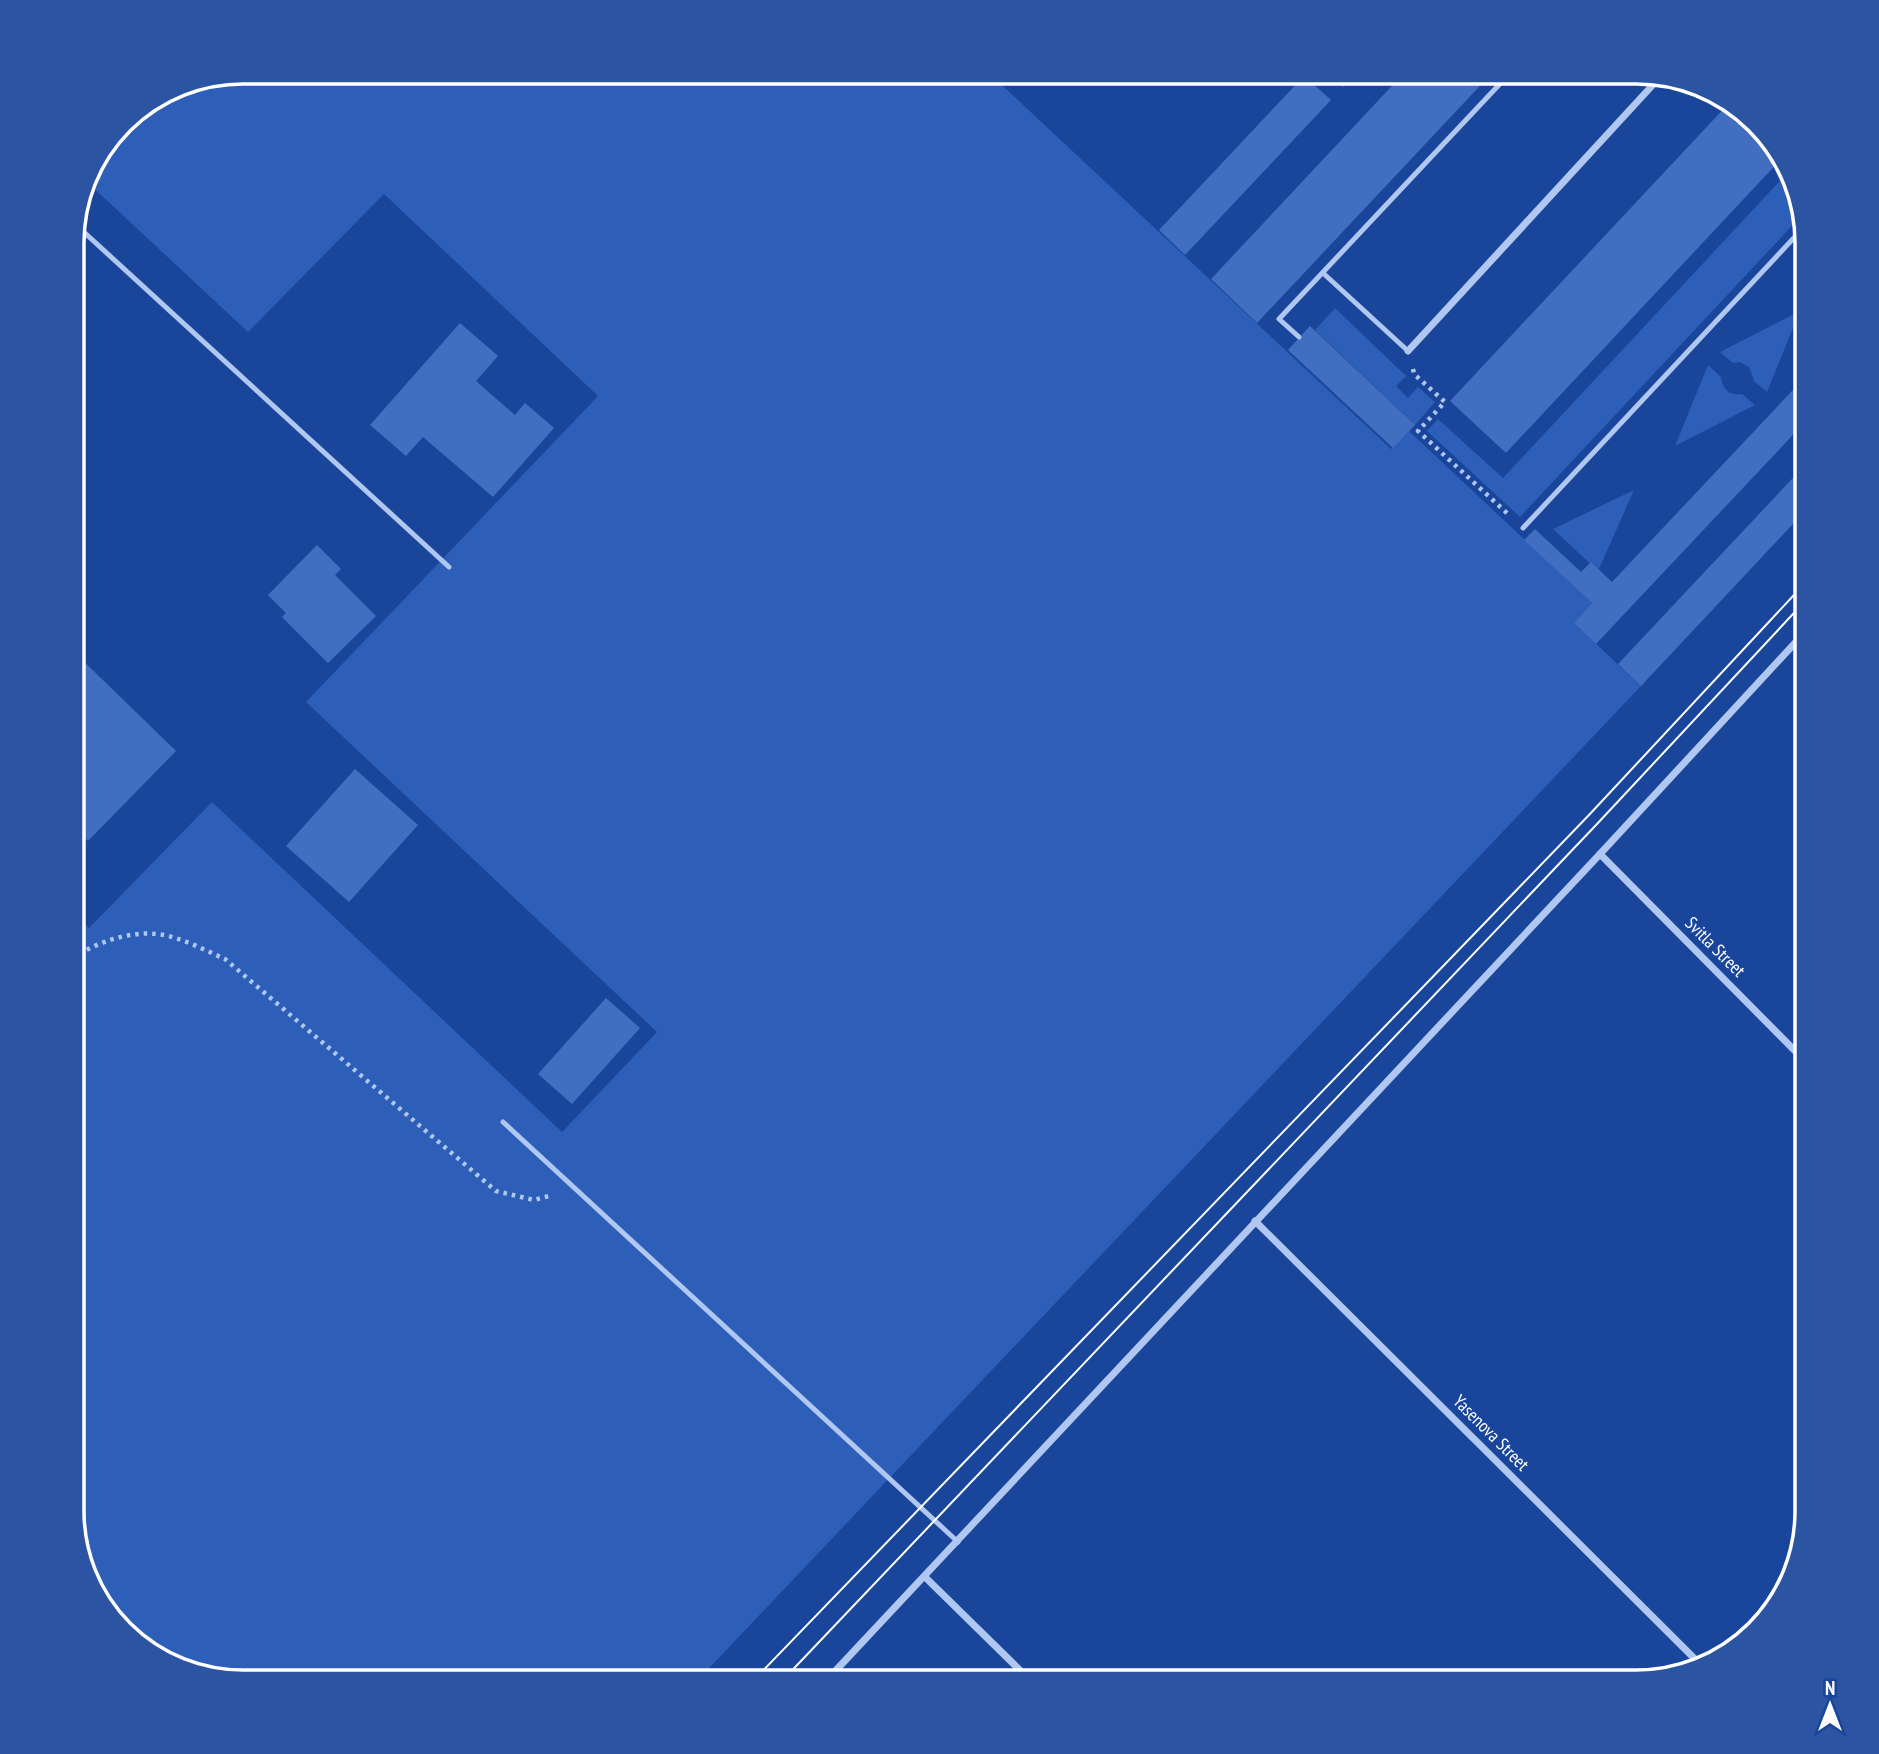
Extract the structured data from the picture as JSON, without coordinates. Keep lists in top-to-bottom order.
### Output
{
  "streets": {
    "street": ["Svitla Street", "Yasenova Street"]
  },
  "north": "top"
}
